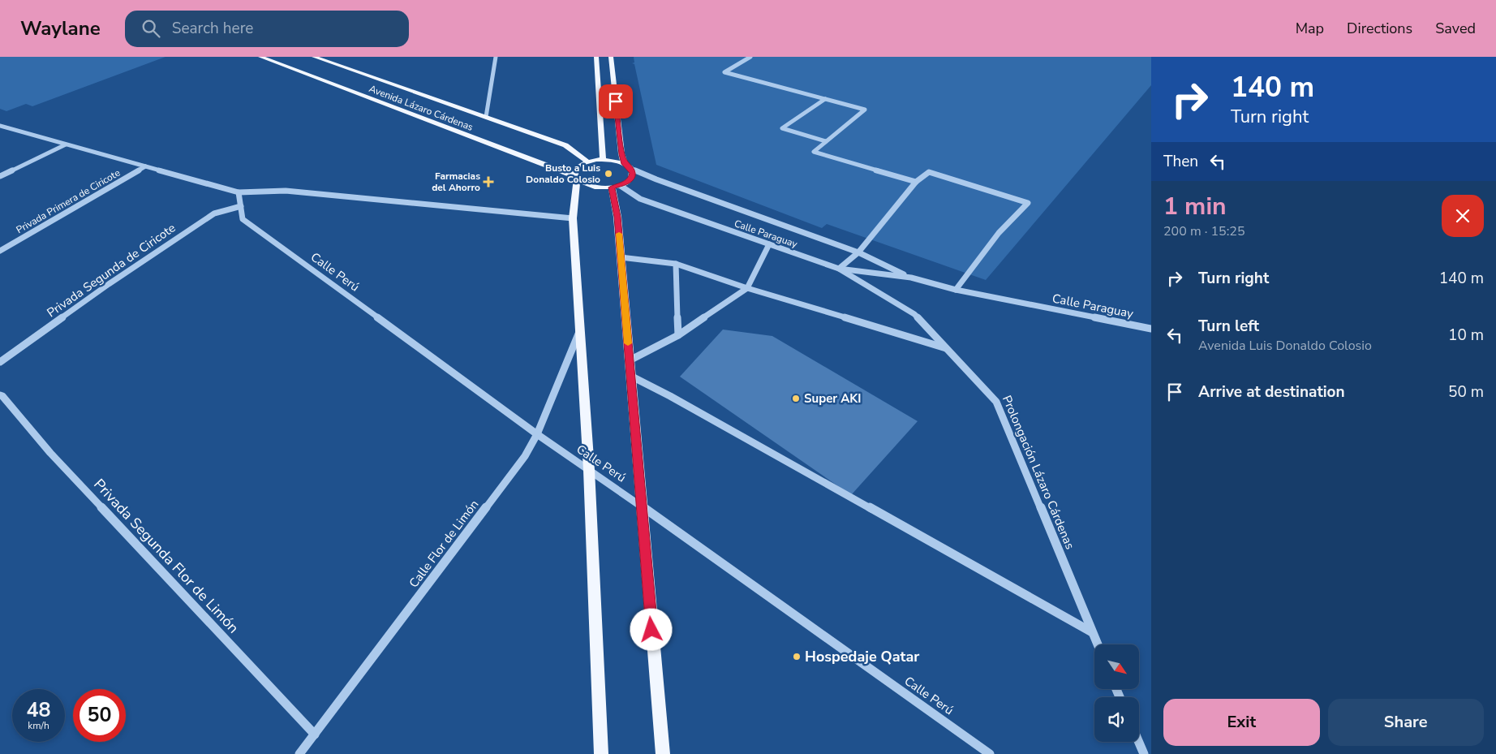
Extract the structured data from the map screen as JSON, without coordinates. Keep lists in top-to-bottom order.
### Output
{
  "streets": {
    "main road": ["Avenida Lázaro Cárdenas"],
    "street": [
      "Privada Primera de Ciricote",
      "Calle Paraguay",
      "Privada Segunda de Ciricote",
      "Calle Perú",
      "Prolongación Lázaro Cárdenas",
      "Calle Flor de Limón",
      "Privada Segunda Flor de Limón"
    ]
  },
  "crossings": [
    ["Avenida Lázaro Cárdenas", "Calle Paraguay"],
    ["Calle Paraguay", "Prolongación Lázaro Cárdenas"],
    ["Privada Segunda de Ciricote", "Calle Perú"],
    ["Calle Perú", "Calle Flor de Limón"],
    ["Calle Flor de Limón", "Privada Segunda Flor de Limón"]
  ],
  "places": {
    "other": ["Busto a Luis Donaldo Colosio", "Super AKI", "Hospedaje Qatar"],
    "health": ["Farmacias del Ahorro"]
  },
  "north": "bottom right",
  "page": {
    "header": "Waylane",
    "search": "Search here",
    "nav": ["Map", "Directions", "Saved"],
    "turn": ["140 m", "Turn right"],
    "then": "Then",
    "heading": ["1 min", "200 m · 15:25"],
    "list": [
      {
        "name": "Turn right",
        "value": "140 m"
      },
      {
        "name": "Turn left",
        "note": "Avenida Luis Donaldo Colosio",
        "value": "10 m"
      },
      {
        "name": "Arrive at destination",
        "value": "50 m"
      }
    ],
    "speed": "48 km/h",
    "limit": "50",
    "buttons": ["Exit", "Share"]
  }
}
